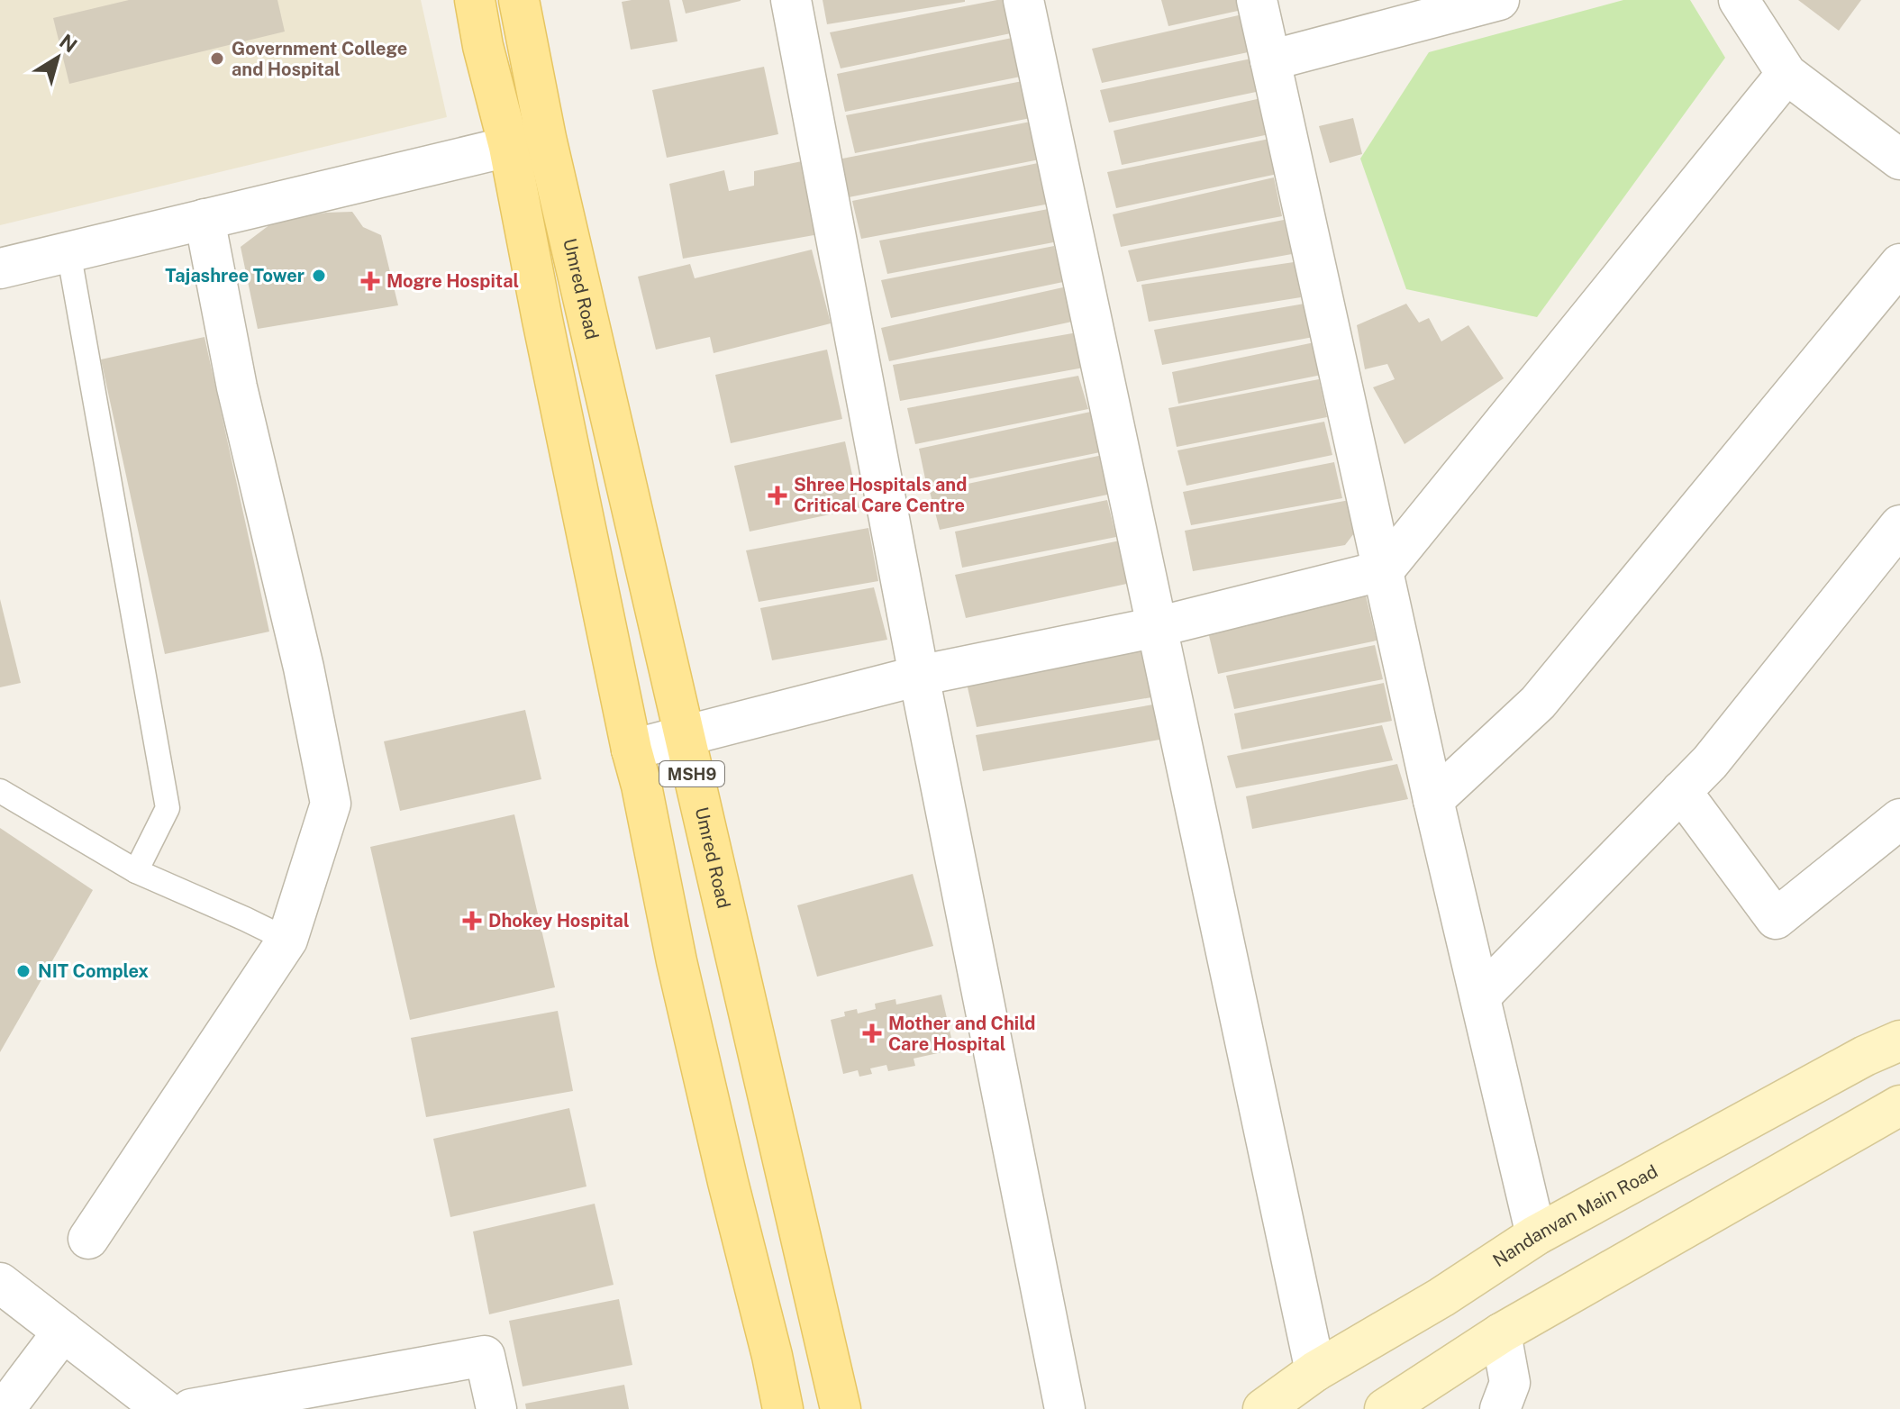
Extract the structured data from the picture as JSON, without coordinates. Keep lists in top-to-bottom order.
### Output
{
  "streets": {
    "main road": ["Umred Road", "MSH9", "Nandanvan Main Road"]
  },
  "places": {
    "other": ["Government College and Hospital", "Tajashree Tower", "NIT Complex"],
    "health": [
      "Mogre Hospital",
      "Shree Hospitals and Critical Care Centre",
      "Dhokey Hospital",
      "Mother and Child Care Hospital"
    ]
  },
  "north": "top right"
}
